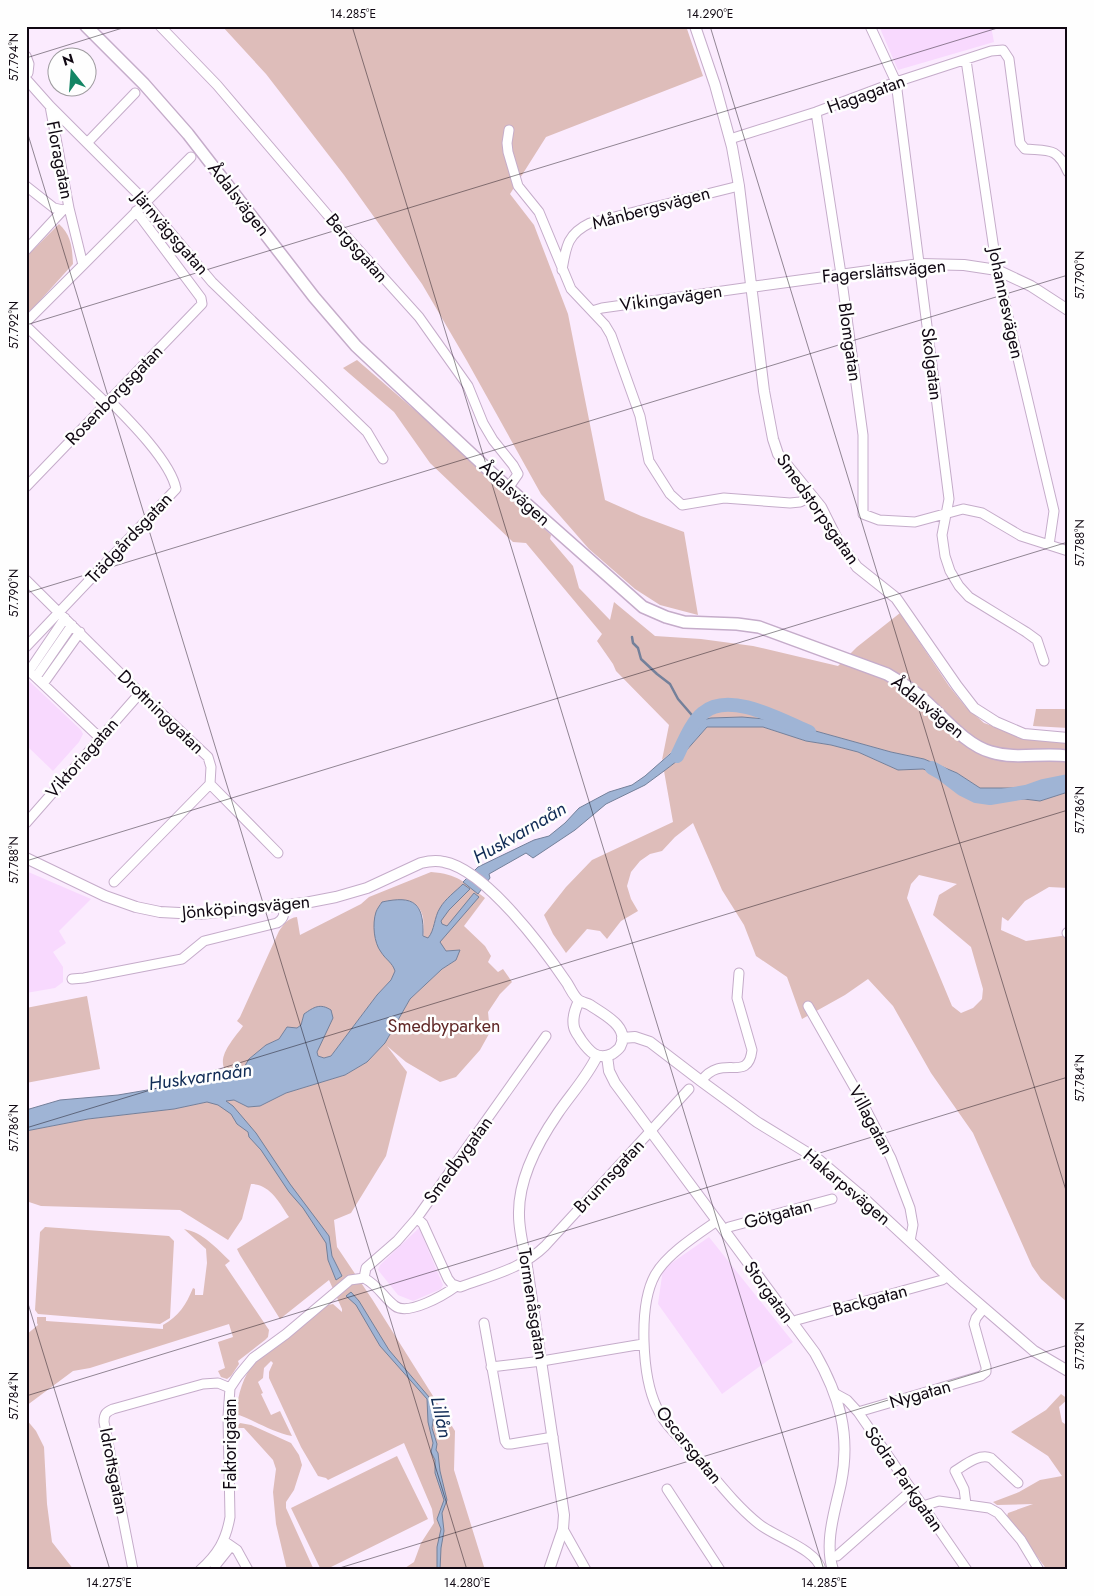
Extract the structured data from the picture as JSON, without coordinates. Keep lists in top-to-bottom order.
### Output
{
  "streets": {
    "main road": ["Ådalsvägen"],
    "street": [
      "Hagagatan",
      "Floragatan",
      "Månbergsvägen",
      "Järnvägsgatan",
      "Bergsgatan",
      "Fagerslättsvägen",
      "Vikingavägen",
      "Johannesvägen",
      "Blomgatan",
      "Skolgatan",
      "Rosenborgsgatan",
      "Smedstorpsgatan",
      "Trädgårdsgatan",
      "Drottninggatan",
      "Viktoriagatan",
      "Jönköpingsvägen",
      "Villagatan",
      "Smedbygatan",
      "Brunnsgatan",
      "Hakarpsvägen",
      "Götgatan",
      "Storgatan",
      "Backgatan",
      "Tormenåsgatan",
      "Nygatan",
      "Faktorigatan",
      "Oscarsgatan",
      "Idrottsgatan",
      "Södra Parkgatan"
    ]
  },
  "crossings": [
    ["Hagagatan", "Johannesvägen"],
    ["Hagagatan", "Blomgatan"],
    ["Hagagatan", "Skolgatan"],
    ["Hagagatan", "Smedstorpsgatan"],
    ["Floragatan", "Järnvägsgatan"],
    ["Ådalsvägen", "Bergsgatan"],
    ["Månbergsvägen", "Smedstorpsgatan"],
    ["Fagerslättsvägen", "Vikingavägen"],
    ["Fagerslättsvägen", "Johannesvägen"],
    ["Fagerslättsvägen", "Blomgatan"],
    ["Fagerslättsvägen", "Skolgatan"],
    ["Fagerslättsvägen", "Smedstorpsgatan"],
    ["Vikingavägen", "Smedstorpsgatan"],
    ["Blomgatan", "Skolgatan"],
    ["Rosenborgsgatan", "Trädgårdsgatan"],
    ["Trädgårdsgatan", "Drottninggatan"],
    ["Drottninggatan", "Viktoriagatan"],
    ["Villagatan", "Hakarpsvägen"],
    ["Smedbygatan", "Faktorigatan"],
    ["Brunnsgatan", "Storgatan"],
    ["Brunnsgatan", "Tormenåsgatan"],
    ["Hakarpsvägen", "Backgatan"],
    ["Hakarpsvägen", "Tormenåsgatan"],
    ["Hakarpsvägen", "Nygatan"],
    ["Götgatan", "Storgatan"],
    ["Storgatan", "Backgatan"],
    ["Storgatan", "Tormenåsgatan"],
    ["Storgatan", "Oscarsgatan"],
    ["Storgatan", "Södra Parkgatan"],
    ["Nygatan", "Södra Parkgatan"],
    ["Faktorigatan", "Idrottsgatan"]
  ],
  "water": ["Huskvarnaån", "Lillån"],
  "parks": ["Smedbyparken"],
  "north": "top",
  "coordinates": [
    "14.285°E",
    "14.290°E",
    "57.794°N",
    "57.790°N",
    "57.792°N",
    "57.788°N",
    "57.786°N",
    "57.784°N",
    "57.782°N",
    "14.275°E",
    "14.280°E"
  ]
}
